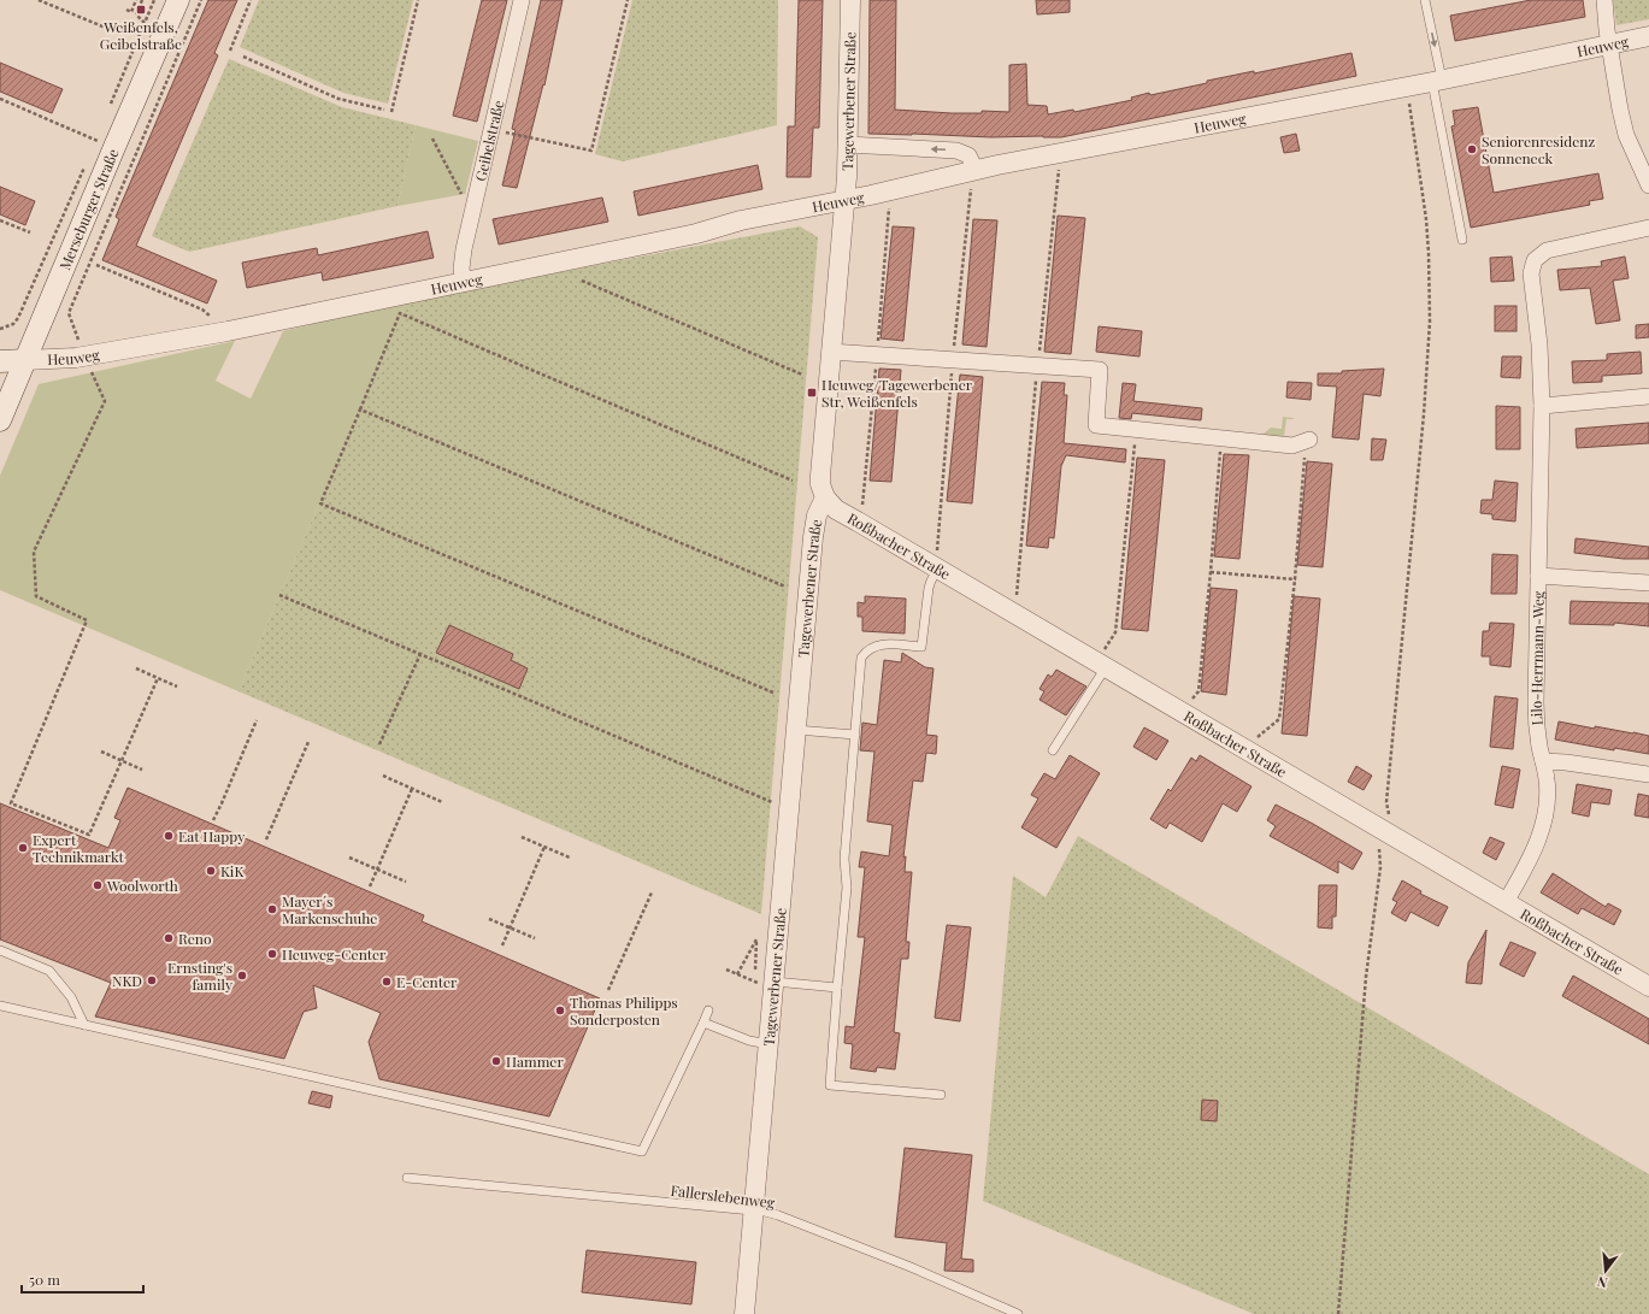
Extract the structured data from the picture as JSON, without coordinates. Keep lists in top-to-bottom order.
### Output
{
  "streets": {
    "main road": ["Merseburger Straße"],
    "street": [
      "Heuweg",
      "Tagewerbener Straße",
      "Geibelstraße",
      "Roßbacher Straße",
      "Lilo-Herrmann-Weg"
    ],
    "lane": ["Fallerslebenweg"]
  },
  "crossings": [
    ["Heuweg", "Tagewerbener Straße"],
    ["Heuweg", "Geibelstraße"],
    ["Heuweg", "Merseburger Straße"],
    ["Tagewerbener Straße", "Roßbacher Straße"],
    ["Tagewerbener Straße", "Fallerslebenweg"],
    ["Roßbacher Straße", "Lilo-Herrmann-Weg"]
  ],
  "places": {
    "transit": ["Weißenfels, Geibelstraße", "Heuweg/Tagewerbener Str, Weißenfels"],
    "other": [
      "Seniorenresidenz Sonneneck",
      "Eat Happy",
      "Expert Technikmarkt",
      "KiK",
      "Woolworth",
      "Mayer´s Markenschuhe",
      "Reno",
      "Heuweg-Center",
      "Ernsting's family",
      "NKD",
      "E-Center",
      "Thomas Philipps Sonderposten",
      "Hammer"
    ]
  },
  "scale_bar": "50 m",
  "north": "bottom"
}
